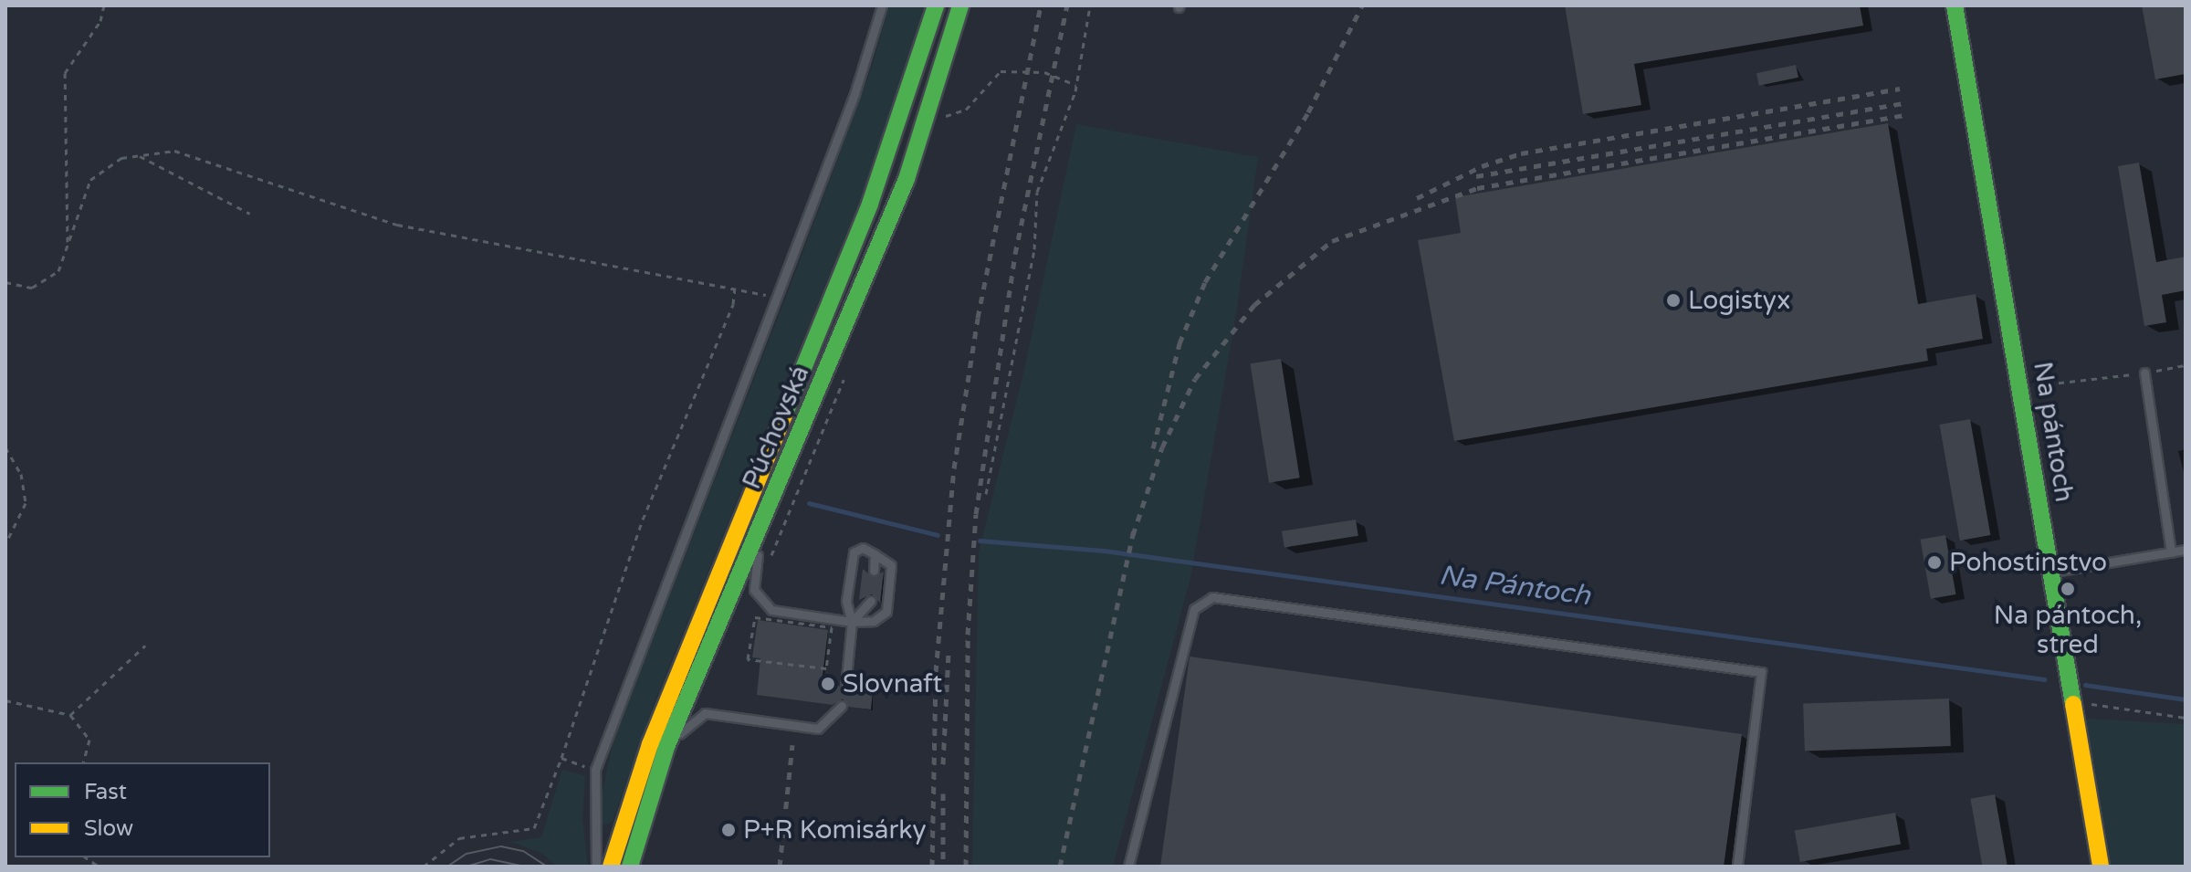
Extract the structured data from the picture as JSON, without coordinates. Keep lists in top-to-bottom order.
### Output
{
  "streets": {
    "main road": ["Púchovská", "Na pántoch"]
  },
  "water": ["Na Pántoch"],
  "places": [
    "Logistyx",
    "Pohostinstvo",
    "Na pántoch, stred",
    "Slovnaft",
    "P+R Komisárky"
  ],
  "legend": ["Fast", "Slow"]
}
